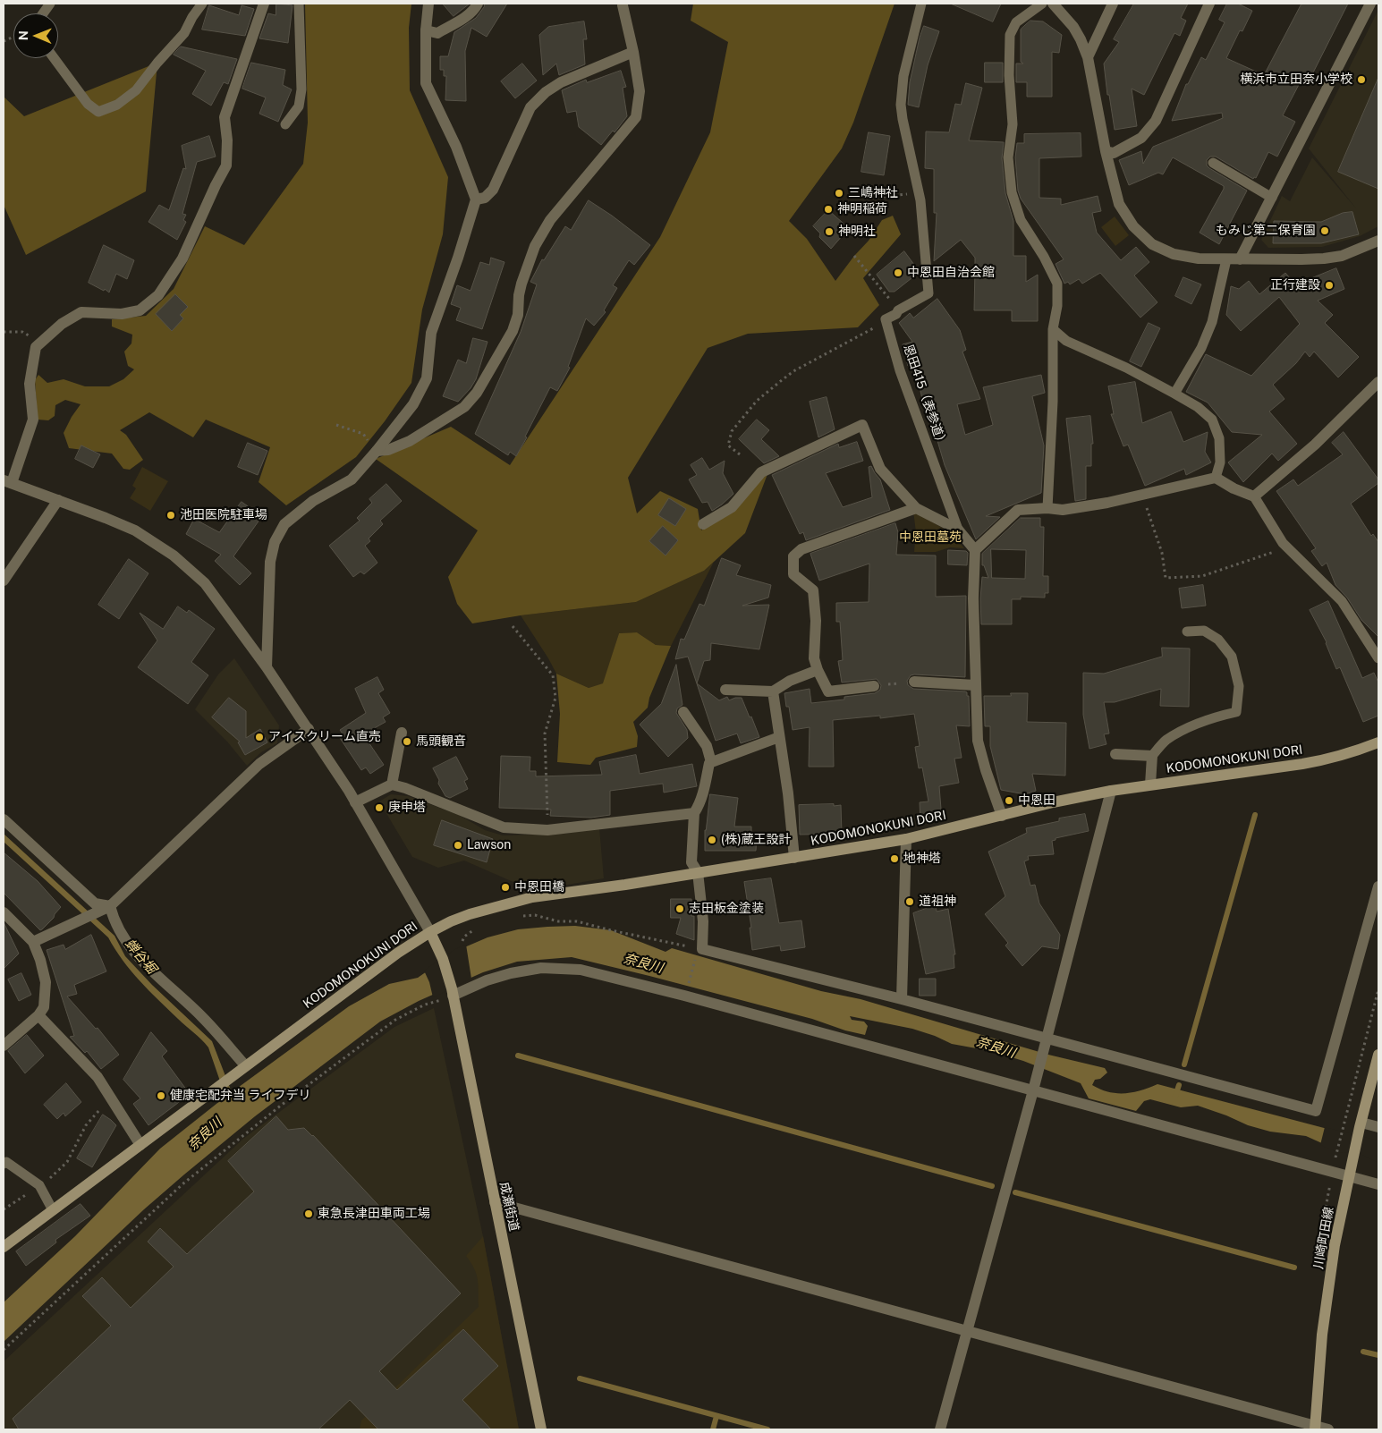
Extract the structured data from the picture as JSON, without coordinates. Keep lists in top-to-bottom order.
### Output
{
  "streets": {
    "main road": ["KODOMONOKUNI DORI", "成瀬街道", "川崎町田線"],
    "lane": ["恩田415（表参道）"]
  },
  "water": ["蝉谷堀", "奈良川"],
  "parks": ["中恩田墓苑"],
  "places": [
    "横浜市立田奈小学校",
    "三嶋神社",
    "神明稲荷",
    "もみじ第二保育園",
    "神明社",
    "中恩田自治会館",
    "正行建設",
    "池田医院駐車場",
    "アイスクリーム直売",
    "馬頭観音",
    "中恩田",
    "庚申塔",
    "(株)蔵王設計",
    "Lawson",
    "地神塔",
    "中恩田橋",
    "道祖神",
    "志田板金塗装",
    "健康宅配弁当 ライフデリ",
    "東急長津田車両工場"
  ],
  "north": "left"
}
